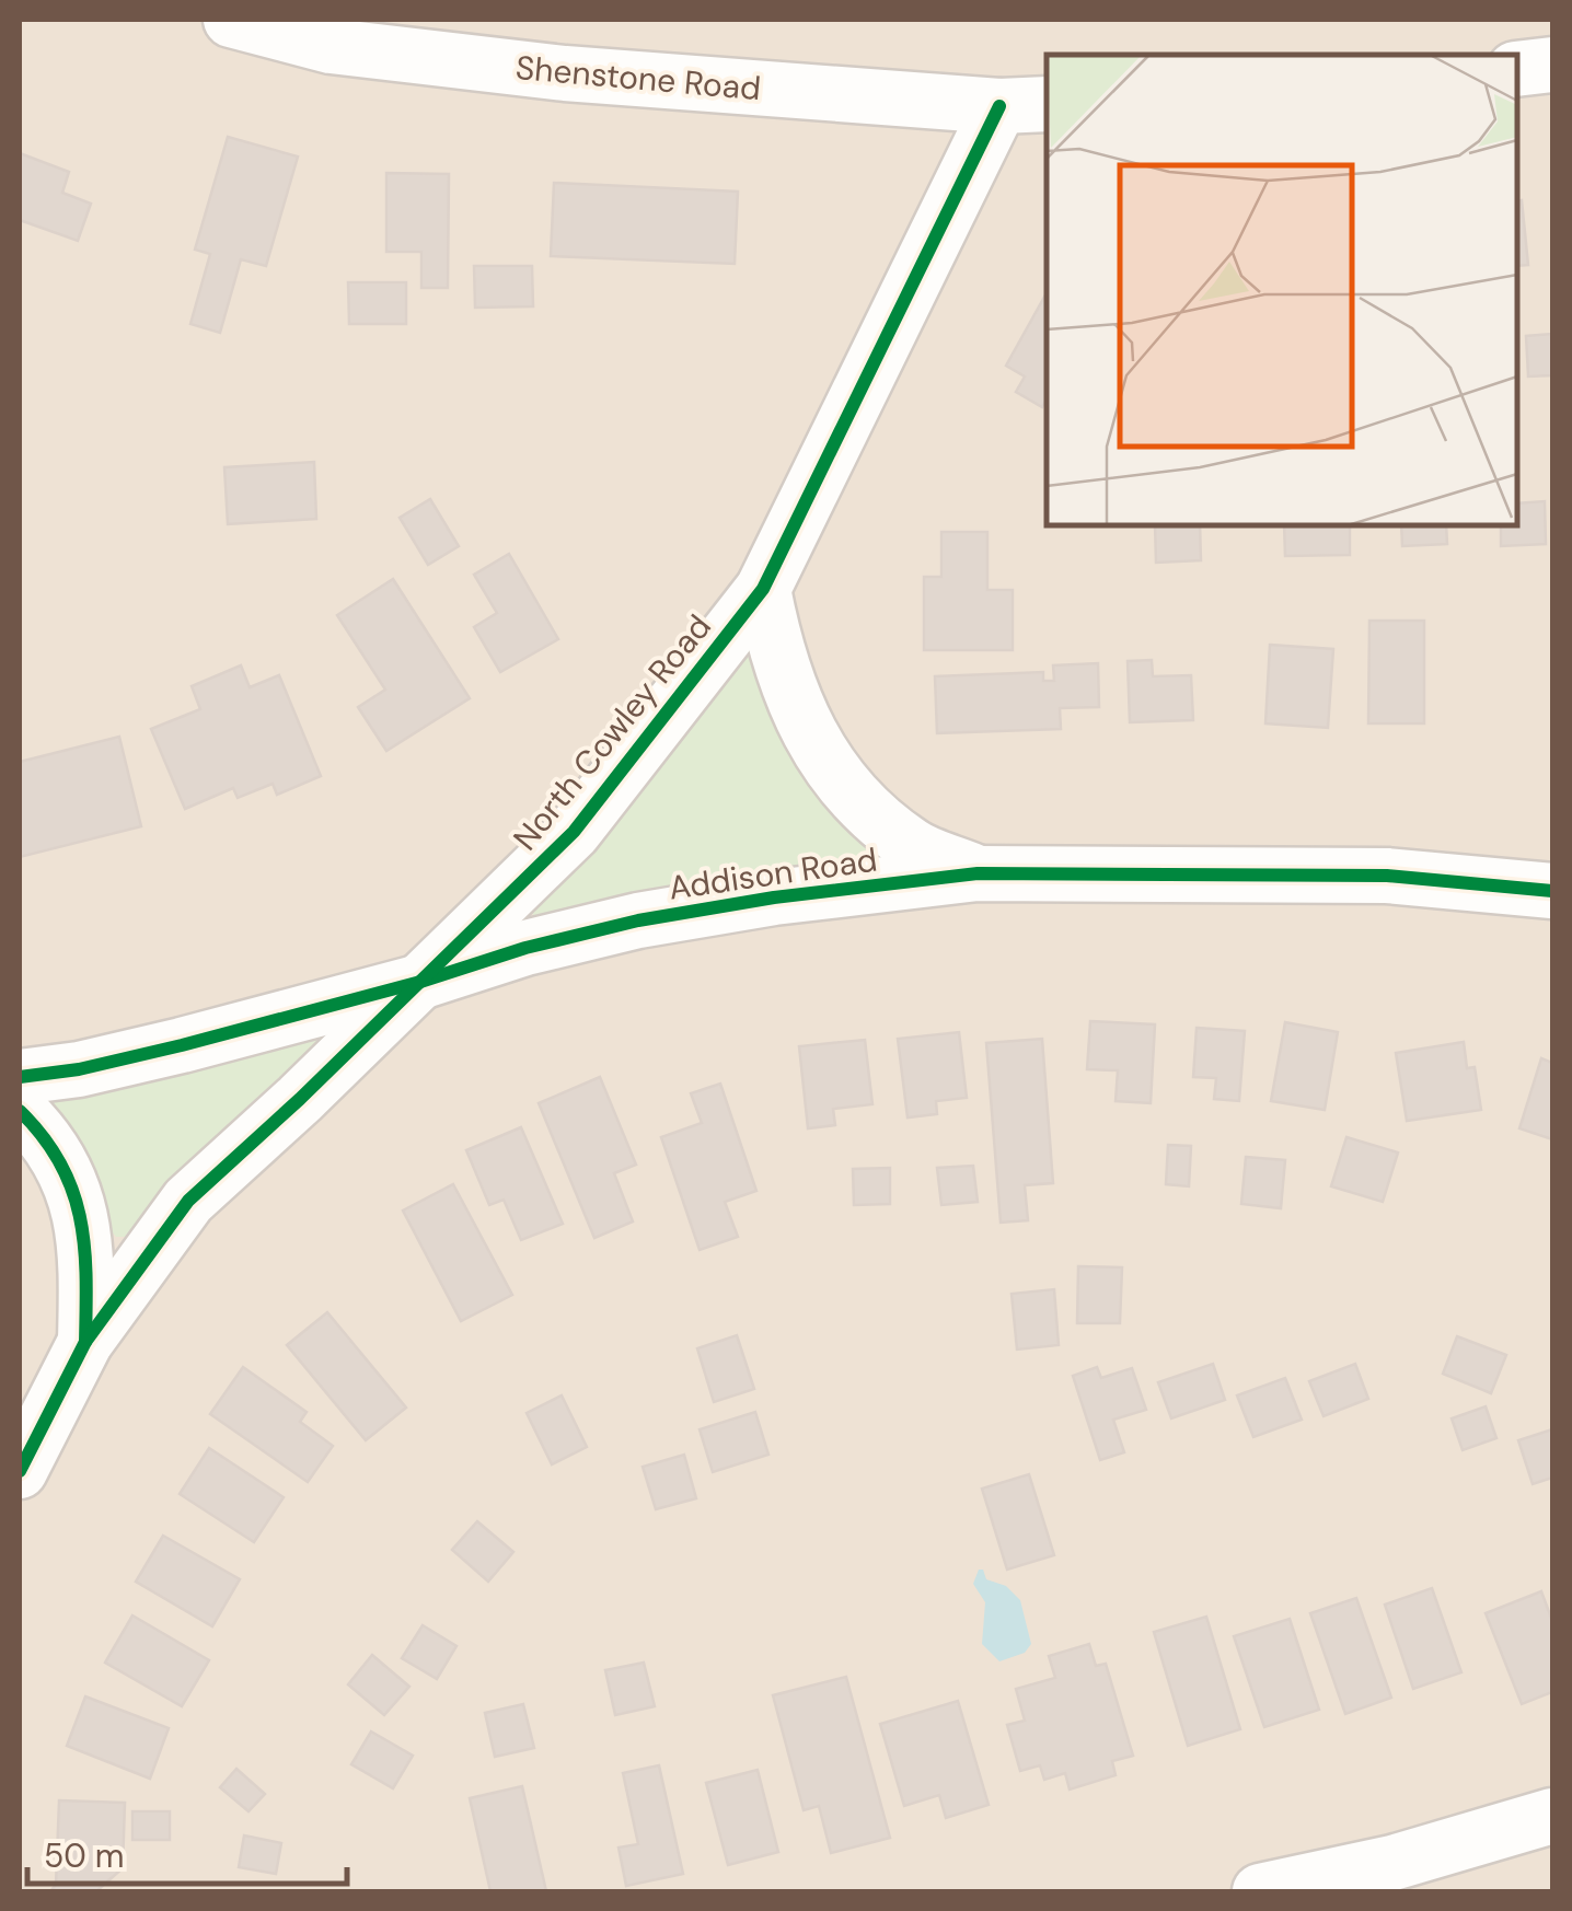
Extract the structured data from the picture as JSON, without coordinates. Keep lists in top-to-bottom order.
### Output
{
  "streets": {
    "street": ["Shenstone Road", "North Cowley Road", "Addison Road"]
  },
  "crossings": [
    ["Shenstone Road", "North Cowley Road"],
    ["North Cowley Road", "Addison Road"]
  ],
  "scale_bar": "50 m"
}
